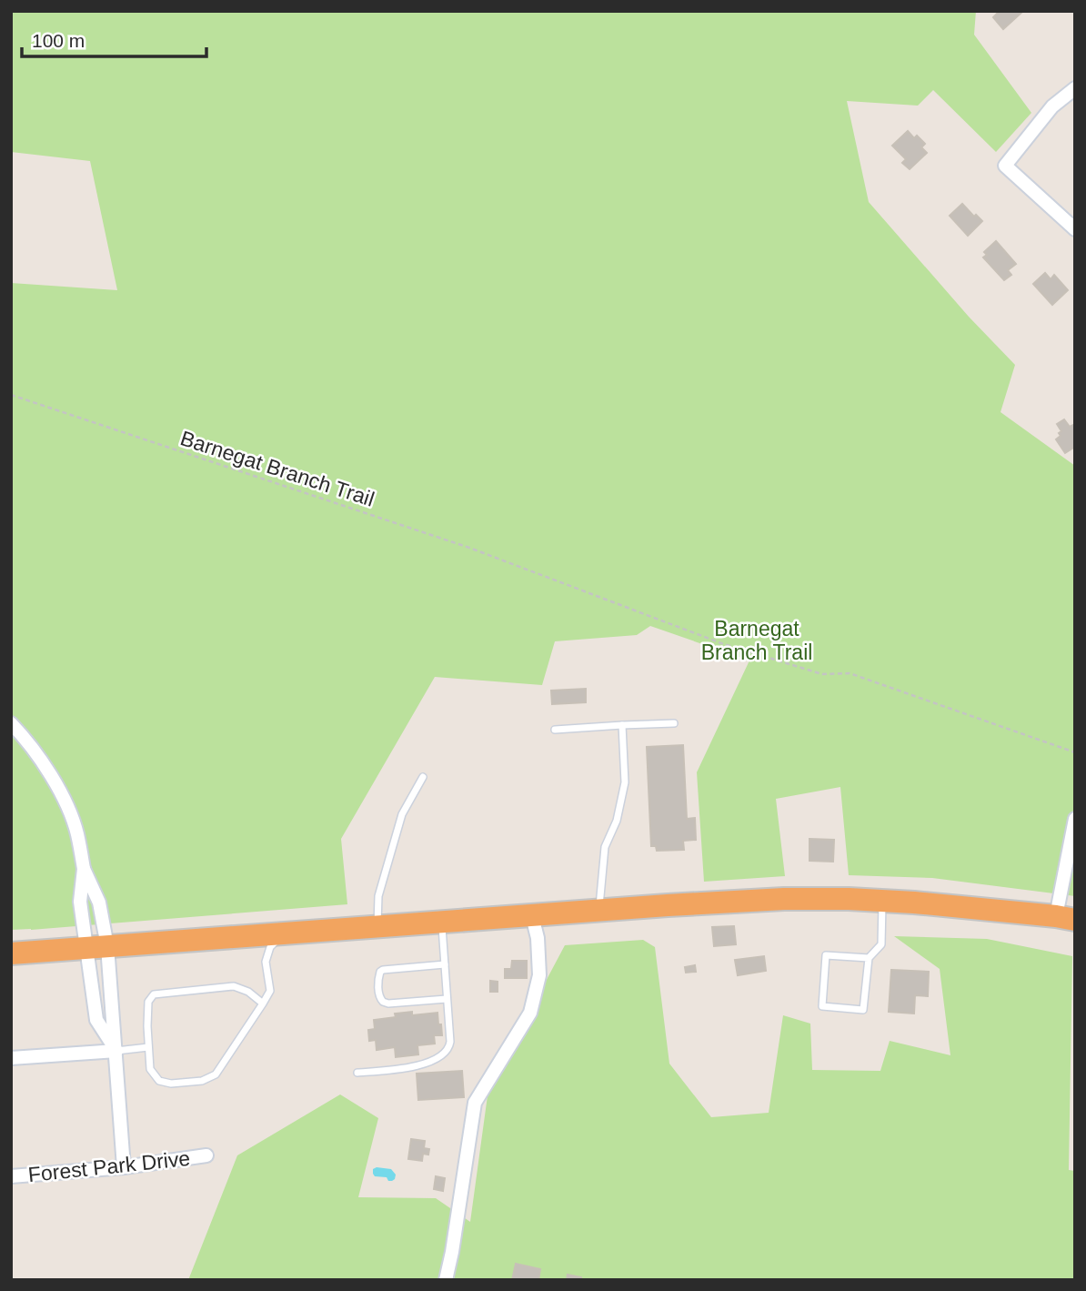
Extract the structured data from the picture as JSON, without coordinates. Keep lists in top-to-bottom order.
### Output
{
  "streets": {
    "street": ["Forest Park Drive"],
    "path": ["Barnegat Branch Trail"]
  },
  "parks": ["Barnegat Branch Trail"],
  "scale_bar": "100 m"
}
